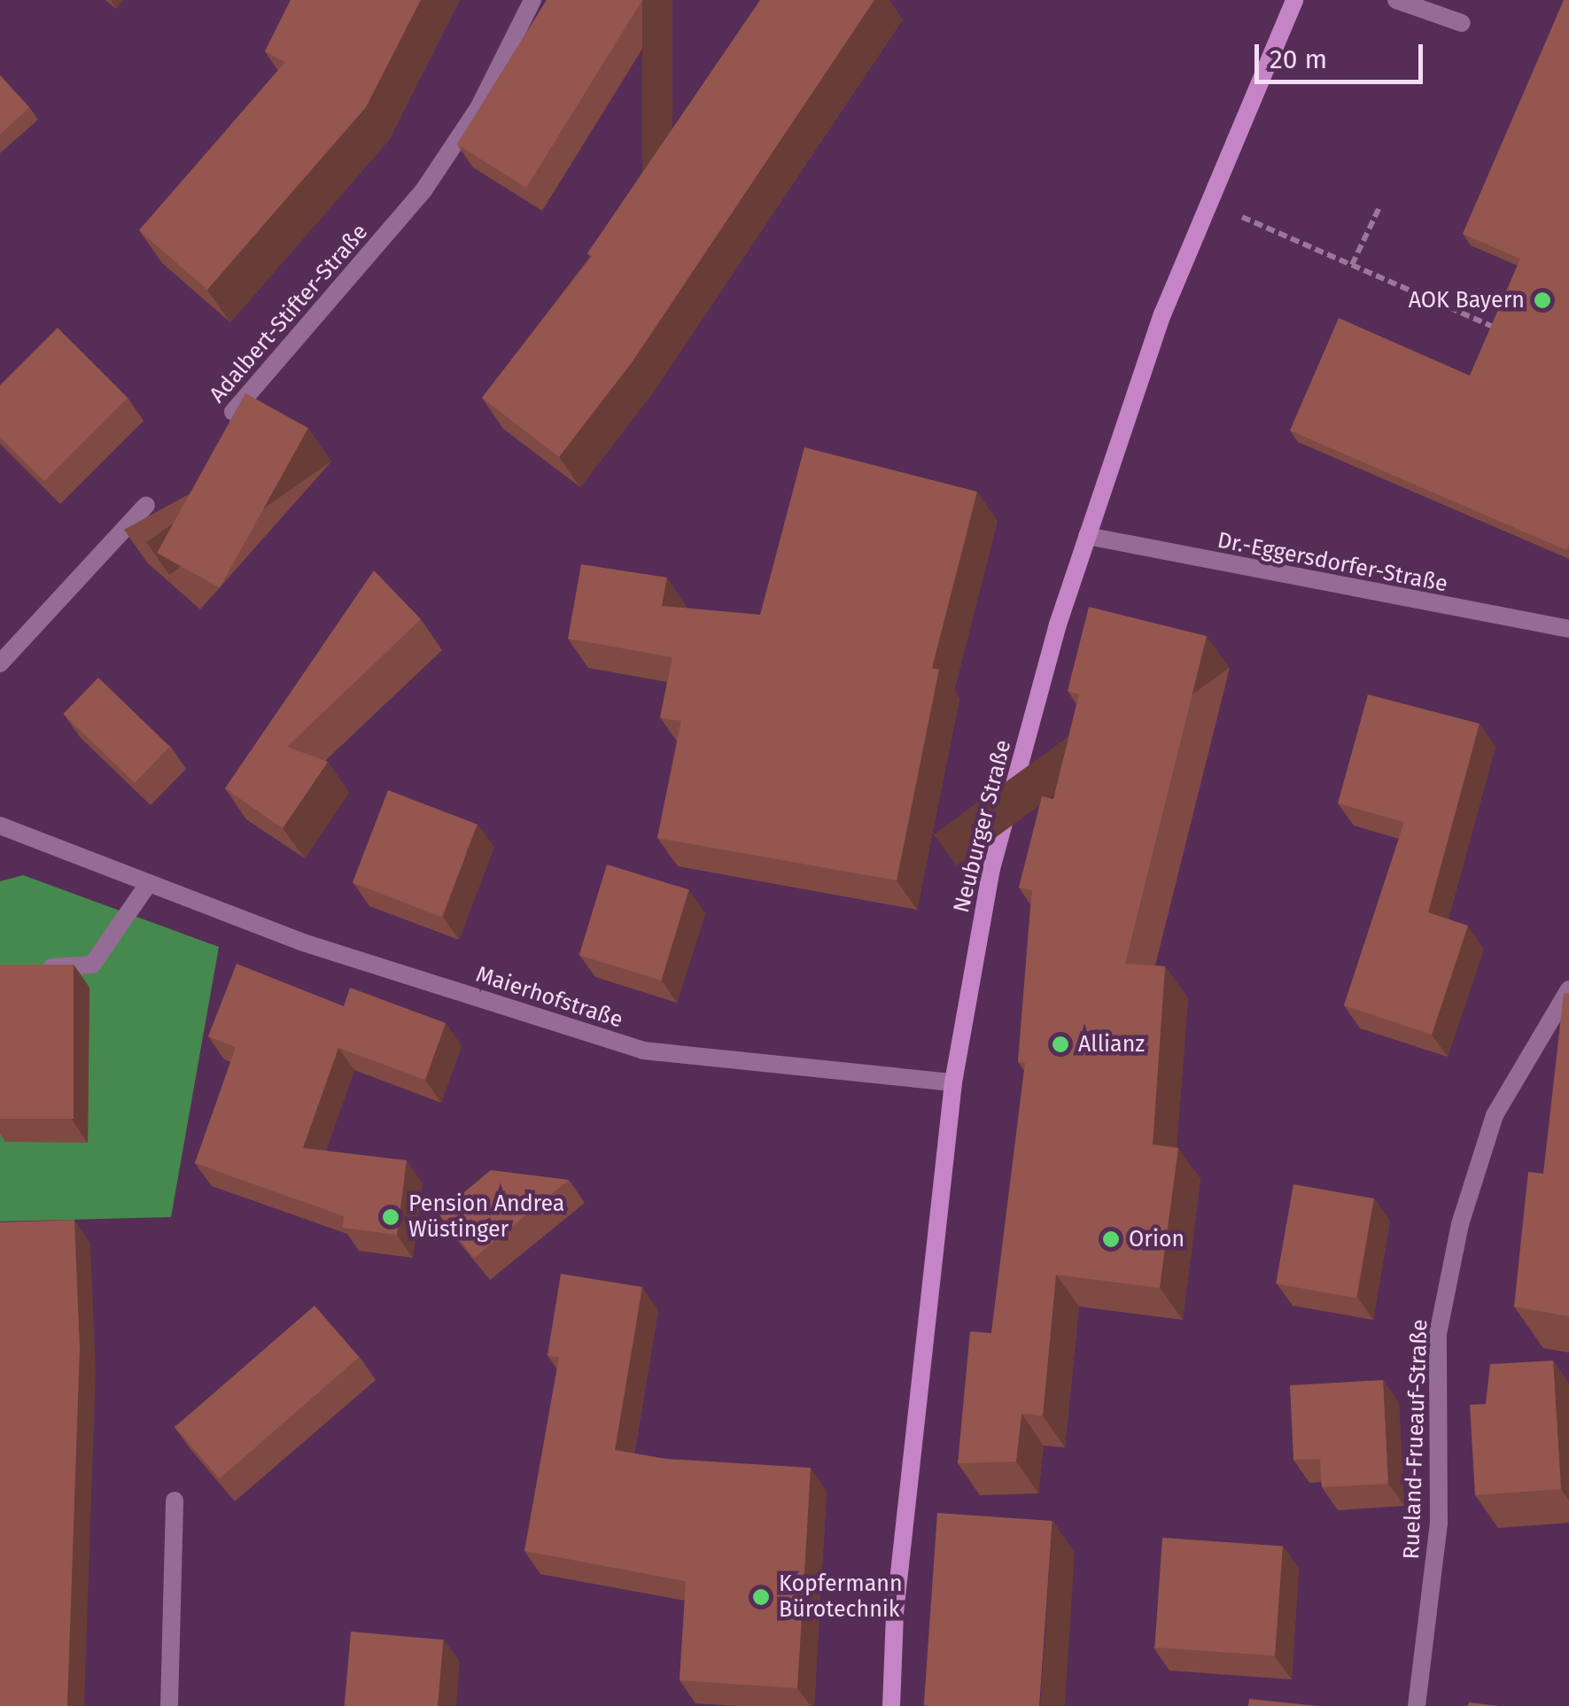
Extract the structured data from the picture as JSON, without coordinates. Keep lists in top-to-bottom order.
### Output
{
  "streets": {
    "street": [
      "Adalbert-Stifter-Straße",
      "Dr.-Eggersdorfer-Straße",
      "Neuburger Straße",
      "Maierhofstraße",
      "Rueland-Frueauf-Straße"
    ]
  },
  "crossings": [
    ["Dr.-Eggersdorfer-Straße", "Neuburger Straße"],
    ["Neuburger Straße", "Maierhofstraße"]
  ],
  "places": [
    "AOK Bayern",
    "Allianz",
    "Pension Andrea Wüstinger",
    "Orion",
    "Kopfermann Bürotechnik"
  ],
  "scale_bar": "20 m"
}
